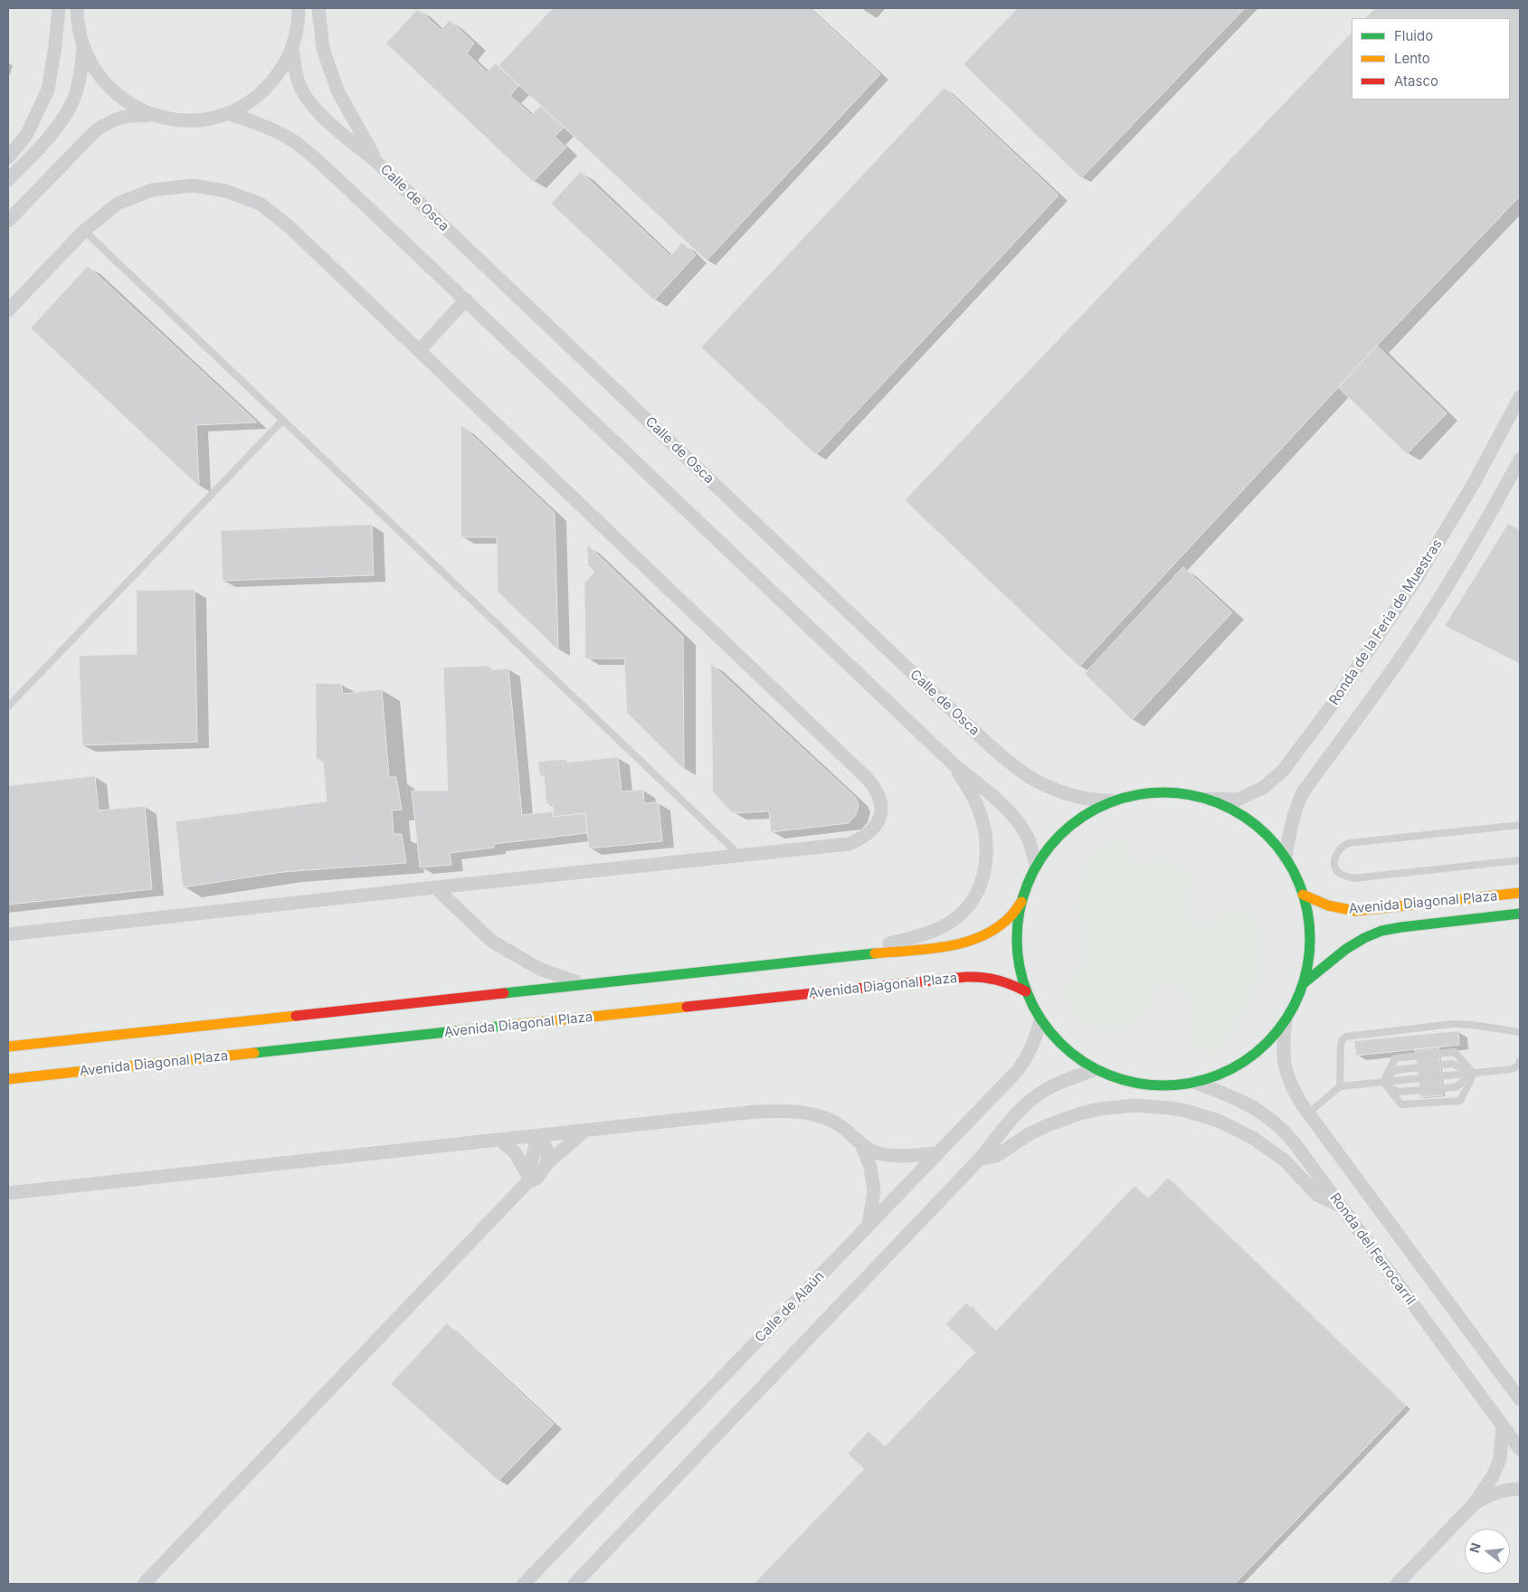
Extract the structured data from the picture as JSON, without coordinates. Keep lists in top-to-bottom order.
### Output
{
  "streets": {
    "main road": ["Avenida Diagonal Plaza"],
    "street": [
      "Calle de Osca",
      "Ronda de la Feria de Muestras",
      "Ronda del Ferrocarril",
      "Calle de Alaún"
    ]
  },
  "legend": ["Fluido", "Lento", "Atasco"],
  "north": "left"
}
